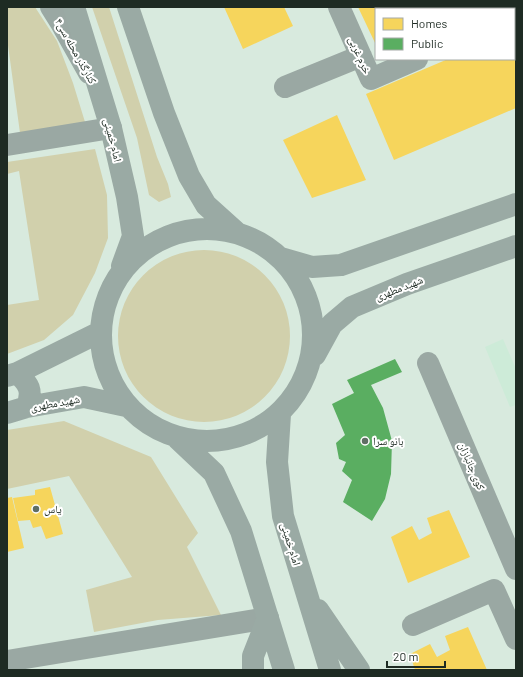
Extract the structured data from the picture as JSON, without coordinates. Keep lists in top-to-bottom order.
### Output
{
  "streets": {
    "main road": ["امام خمینی", "شهید مطهری"],
    "street": ["کنارگذر محله سی۴", "خرم غربی", "کوی جانبازان"]
  },
  "crossings": [
    ["کنارگذر محله سی۴", "امام خمینی"]
  ],
  "places": ["بانو سرا", "یاس"],
  "legend": ["Homes", "Public"],
  "scale_bar": "20 m"
}
